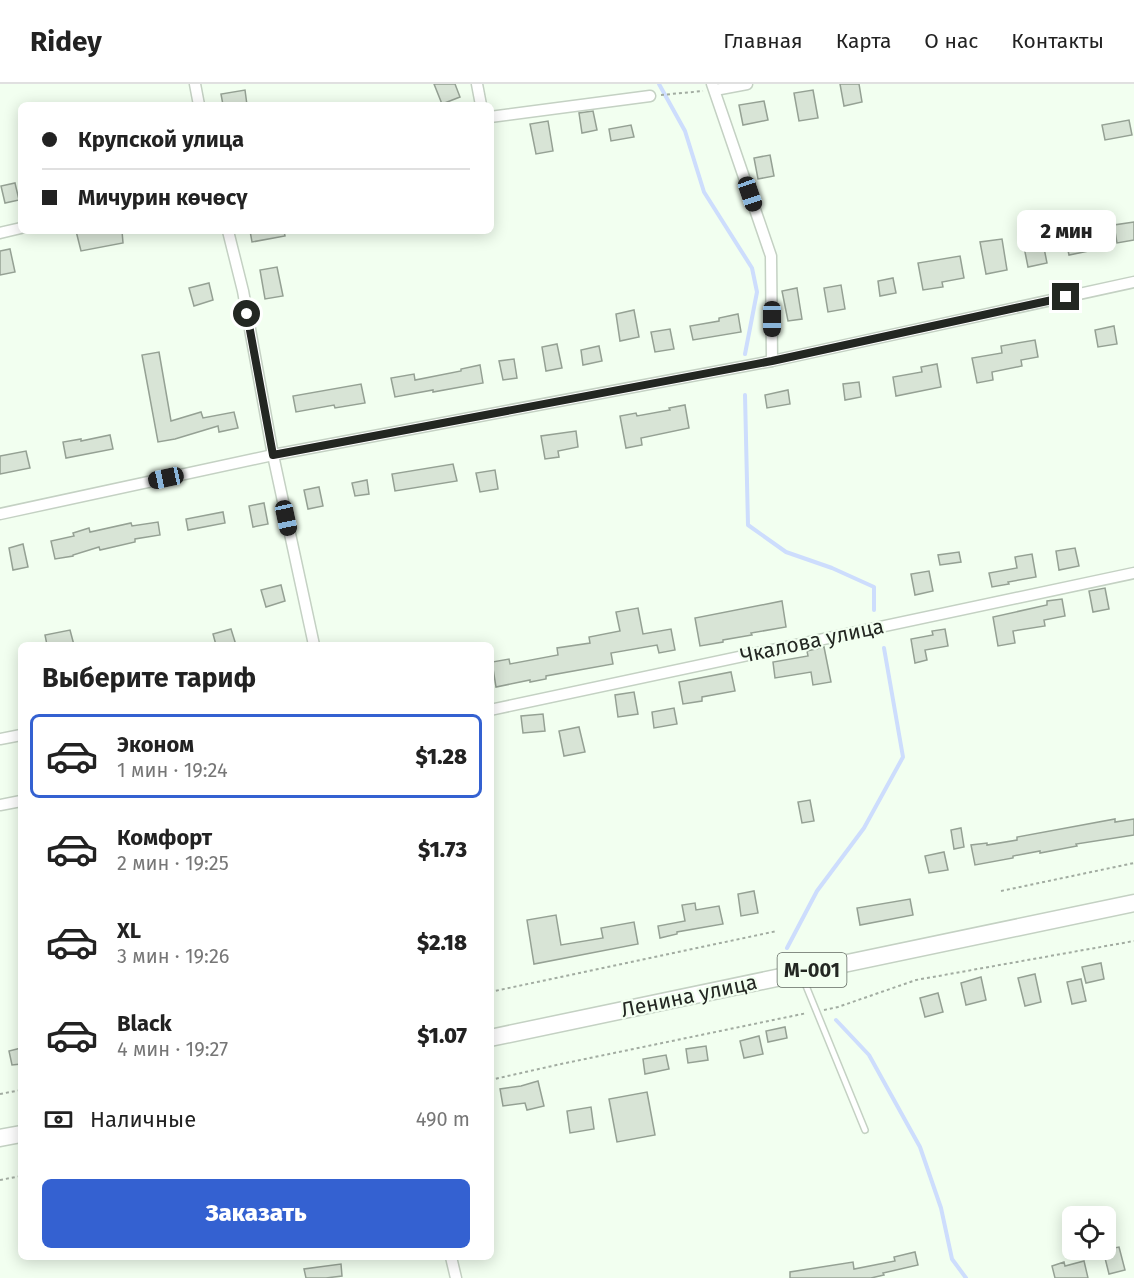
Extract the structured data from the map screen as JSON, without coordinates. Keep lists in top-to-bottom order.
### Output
{
  "streets": {
    "main road": ["М-001", "Ленина улица"],
    "street": ["Чкалова улица"]
  },
  "page": {
    "header": "Ridey",
    "nav": [
      "Главная",
      "Карта",
      "О нас",
      "Контакты"
    ],
    "banner": ["Крупской улица", "Мичурин көчөсү"],
    "bubble": "2 мин",
    "heading": "Выберите тариф",
    "list": [
      {
        "name": "Эконом",
        "note": "1 мин · 19:24",
        "value": "$1.28"
      },
      {
        "name": "Комфорт",
        "note": "2 мин · 19:25",
        "value": "$1.73"
      },
      {
        "name": "XL",
        "note": "3 мин · 19:26",
        "value": "$2.18"
      },
      {
        "name": "Black",
        "note": "4 мин · 19:27",
        "value": "$1.07"
      }
    ],
    "pay": ["Наличные", "490 m"],
    "buttons": "Заказать"
  }
}
